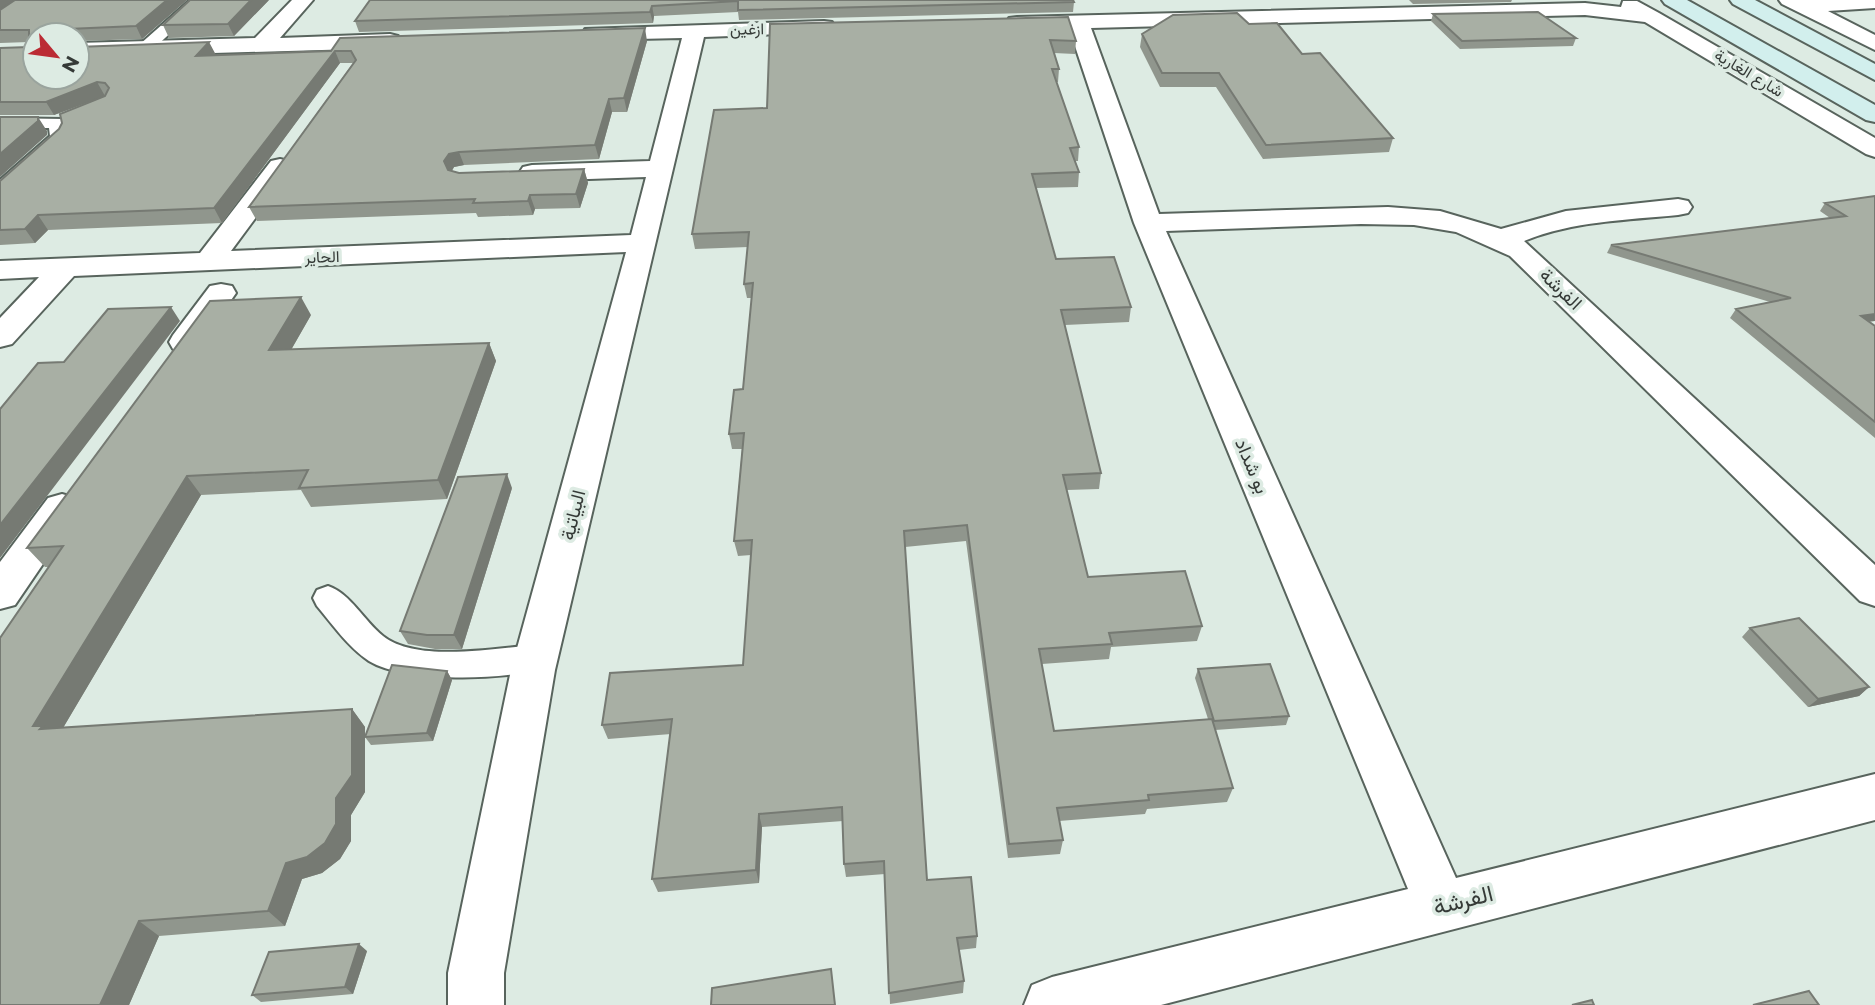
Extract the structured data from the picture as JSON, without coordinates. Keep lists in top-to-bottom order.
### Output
{
  "streets": {
    "street": [
      "ازغين",
      "شارع الغارية",
      "الحاير",
      "الفرشة",
      "بو شداد",
      "البياتية"
    ]
  },
  "crossings": [
    ["ازغين", "البياتية"],
    ["الحاير", "البياتية"],
    ["الفرشة", "بو شداد"]
  ],
  "north": "bottom right"
}
